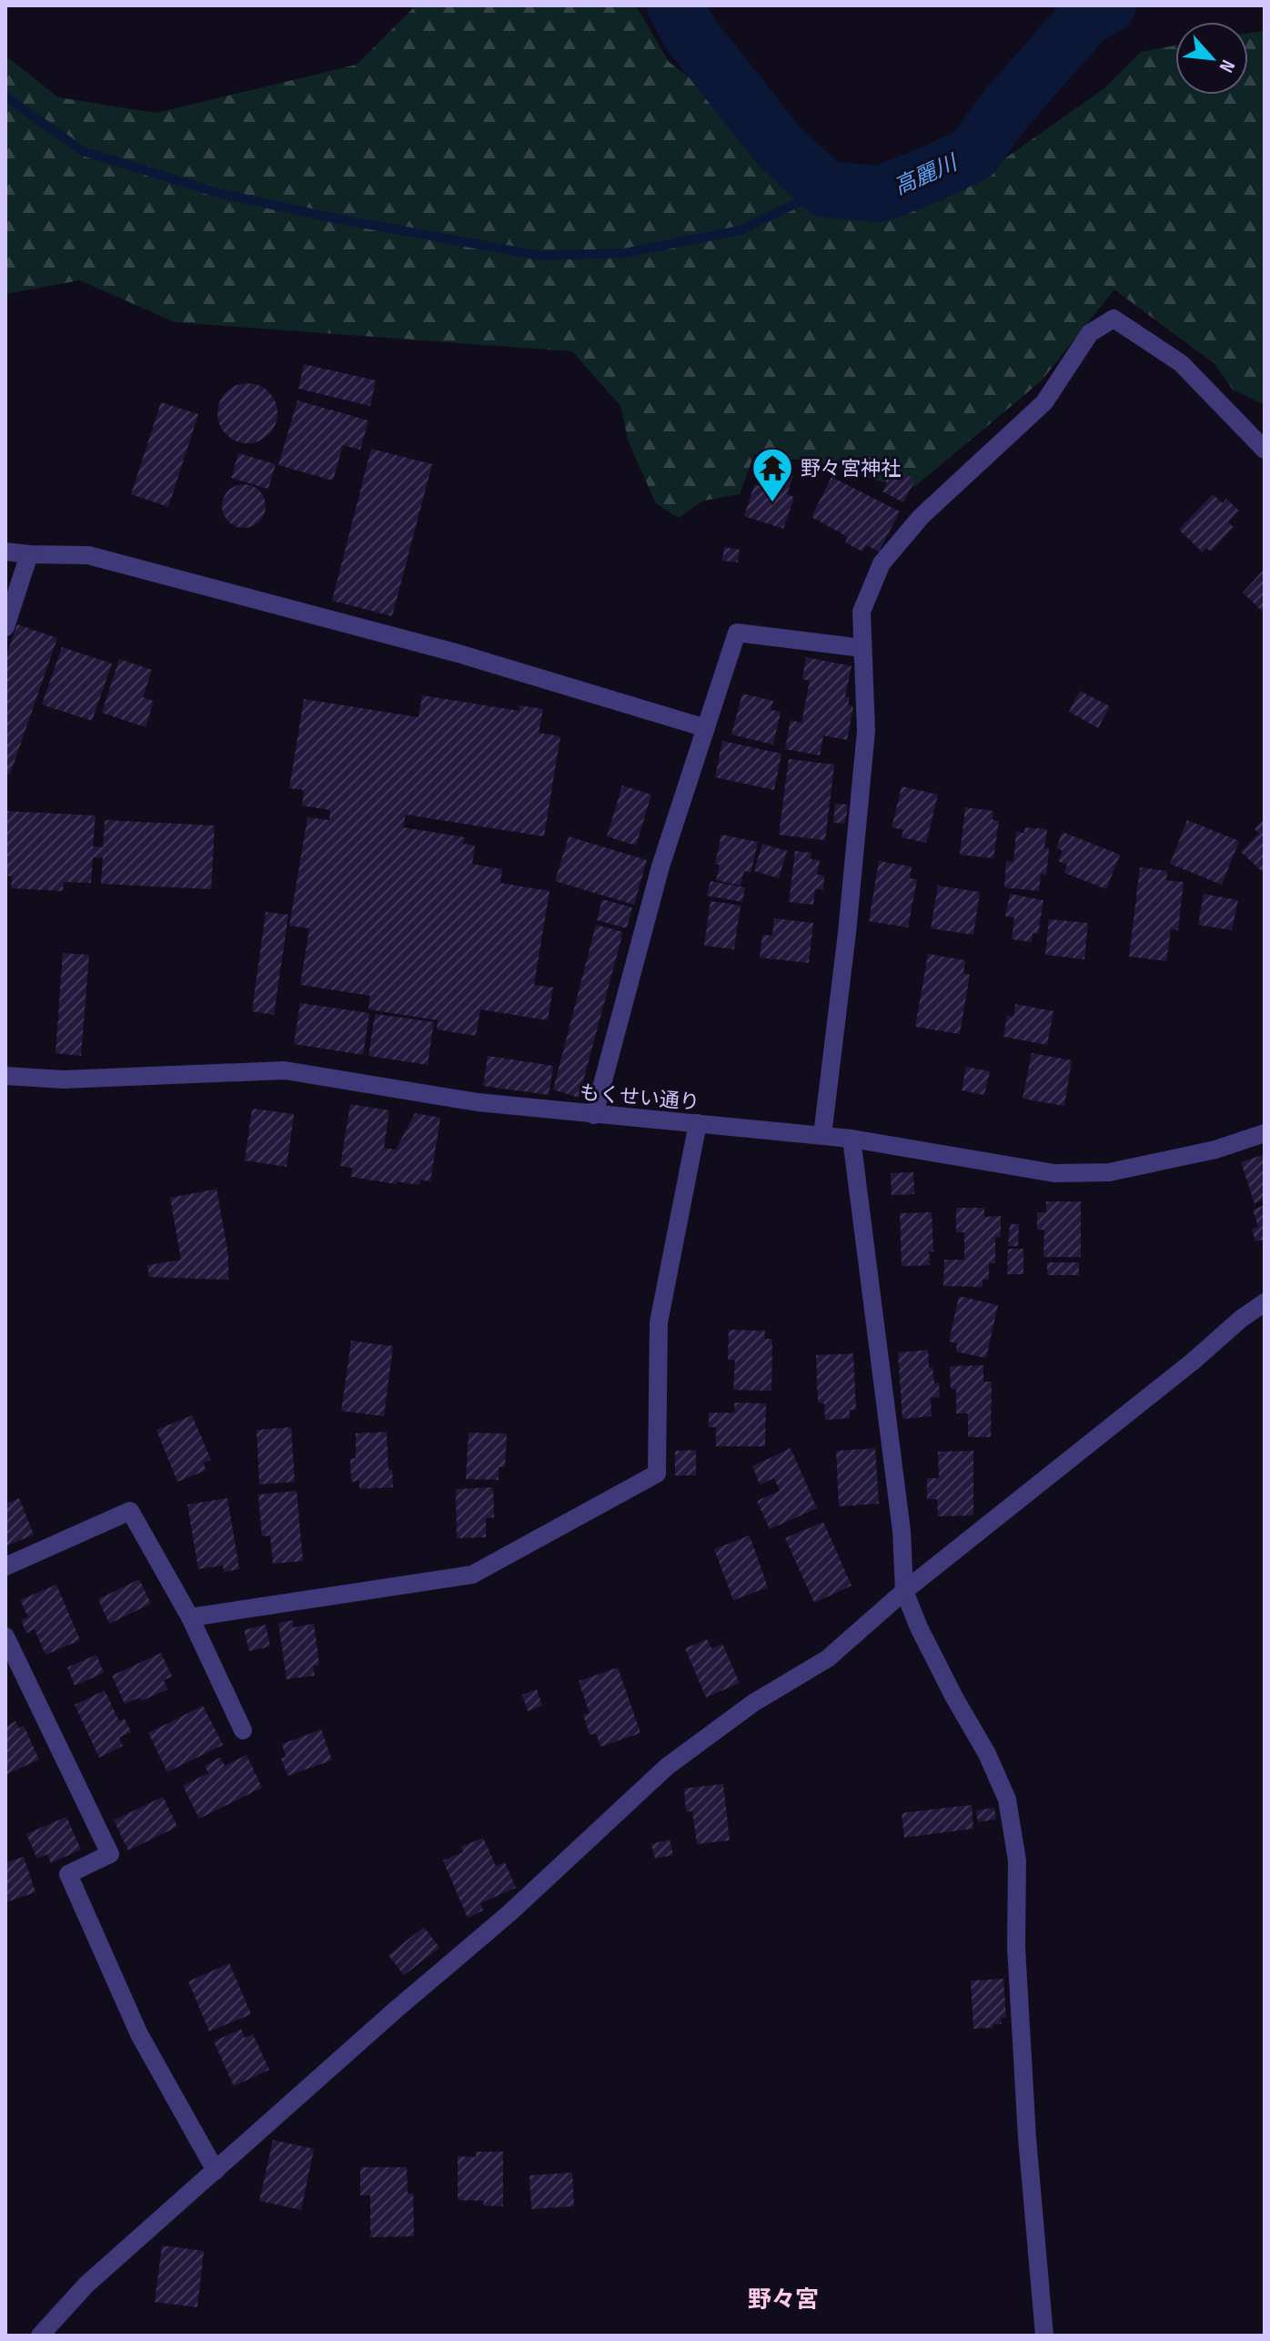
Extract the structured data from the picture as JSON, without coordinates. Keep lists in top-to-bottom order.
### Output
{
  "streets": {
    "street": ["もくせい通り"]
  },
  "districts": ["野々宮"],
  "water": ["高麗川"],
  "places": {
    "temple": ["野々宮神社"]
  },
  "north": "bottom right"
}
